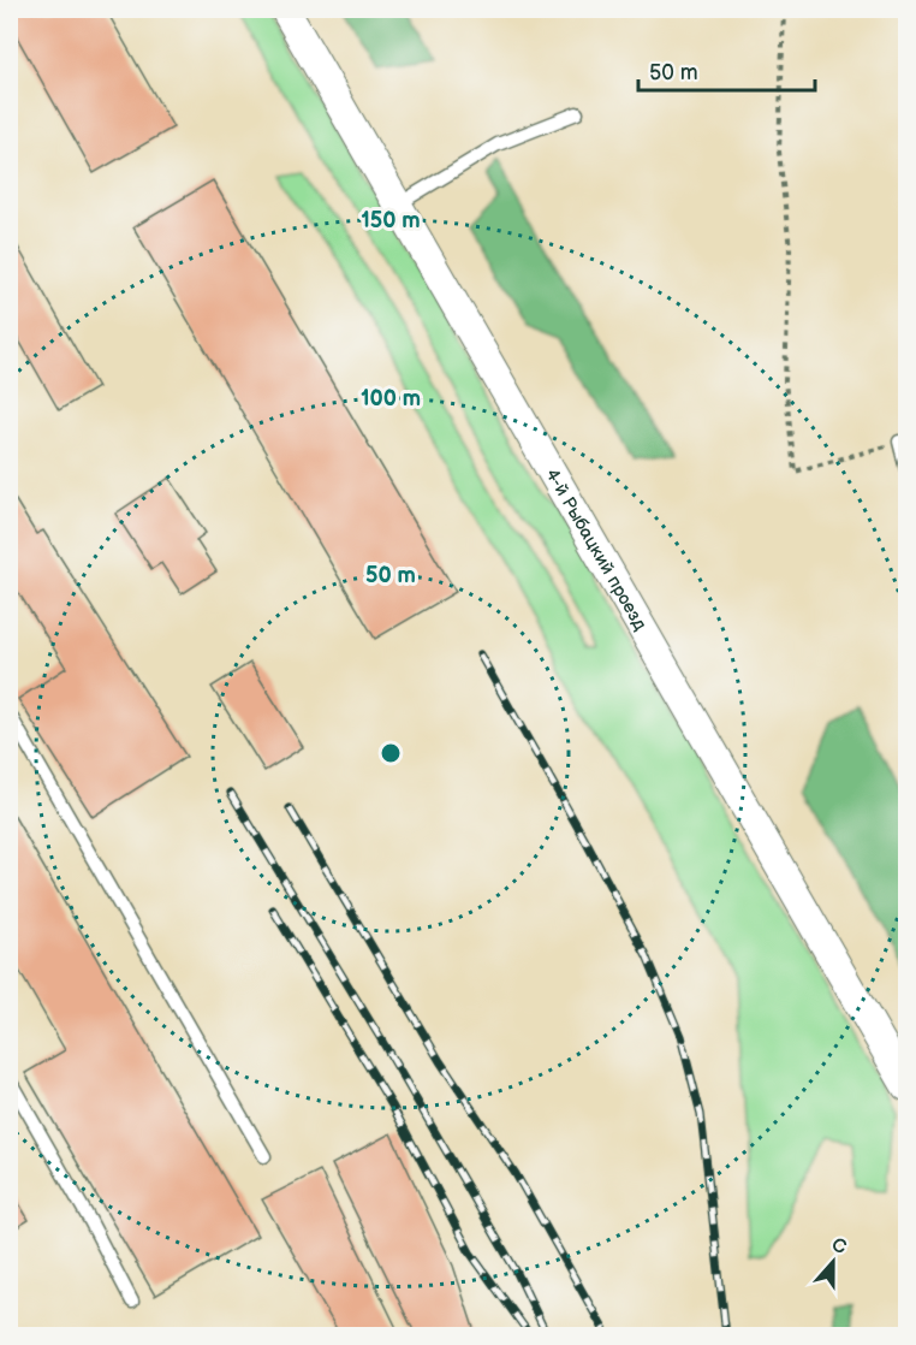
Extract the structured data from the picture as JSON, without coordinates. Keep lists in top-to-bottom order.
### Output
{
  "streets": {
    "street": ["4-й Рыбацкий проезд"]
  },
  "scale_bar": "50 m",
  "north": "top",
  "rings": ["150 m", "100 m", "50 m"]
}
